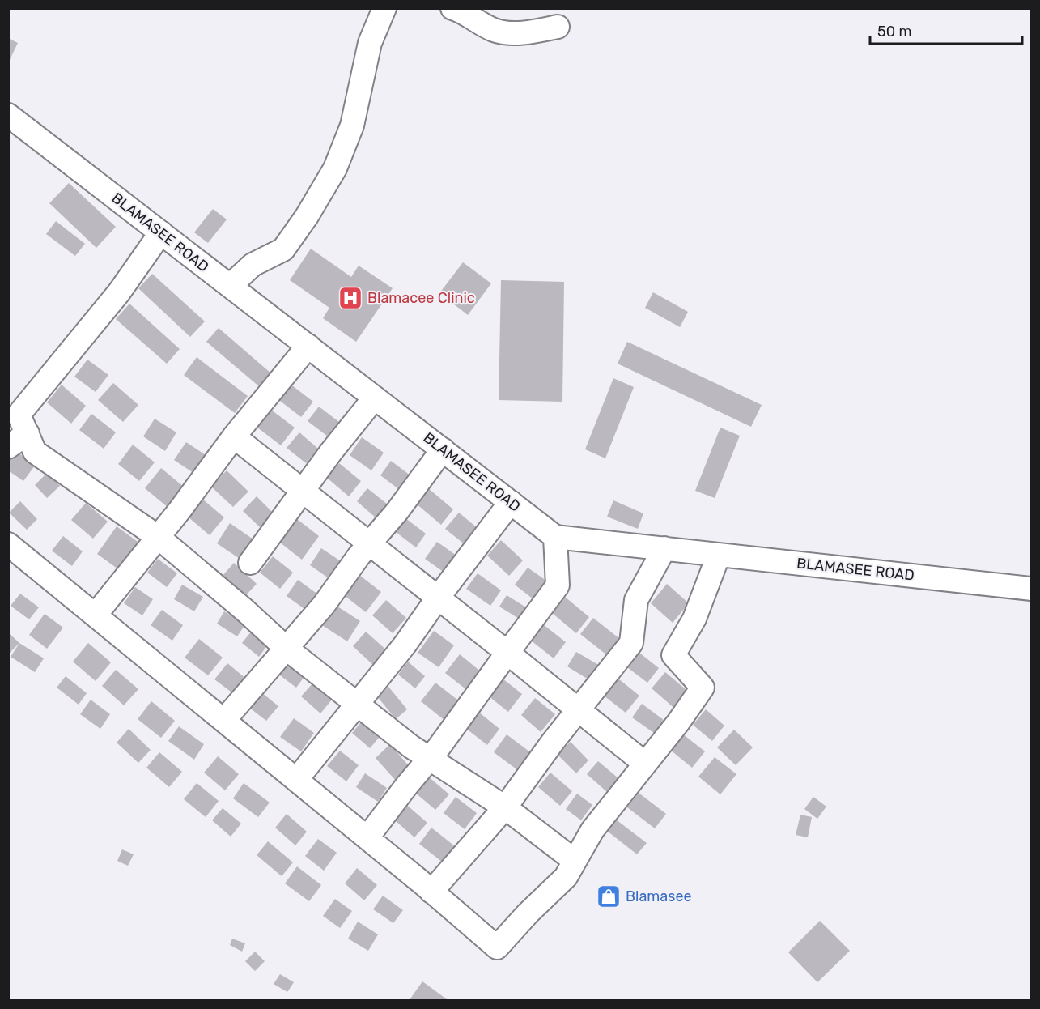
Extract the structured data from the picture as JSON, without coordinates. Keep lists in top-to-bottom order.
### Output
{
  "streets": {
    "street": ["BLAMASEE ROAD"]
  },
  "places": {
    "hospital": ["Blamacee Clinic"],
    "shop": ["Blamasee"]
  },
  "scale_bar": "50 m"
}
